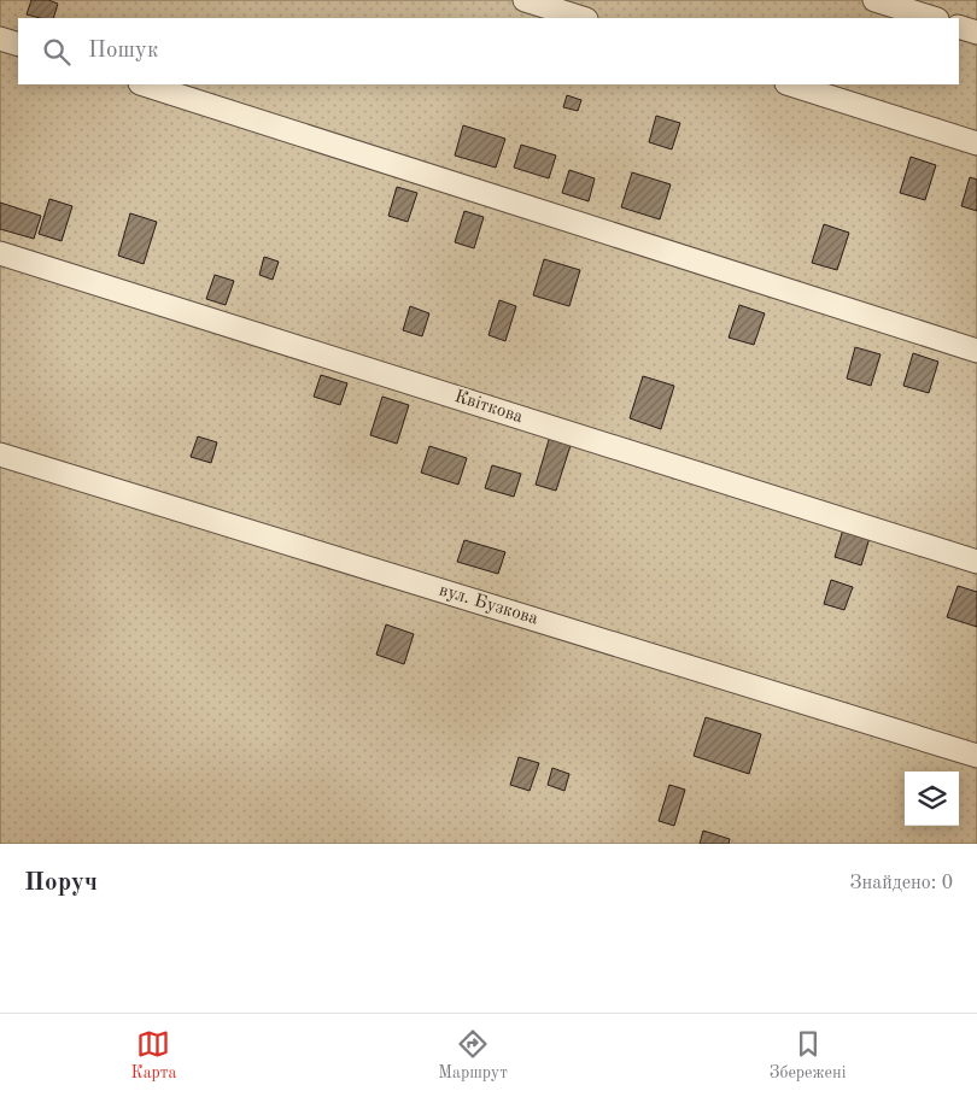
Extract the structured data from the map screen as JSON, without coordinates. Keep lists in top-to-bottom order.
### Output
{
  "streets": {
    "street": ["Квіткова", "вул. Бузкова"]
  },
  "page": {
    "search": "Пошук",
    "heading": ["Поруч", "Знайдено: 0"],
    "nav": ["Карта", "Маршрут", "Збережені"]
  }
}
